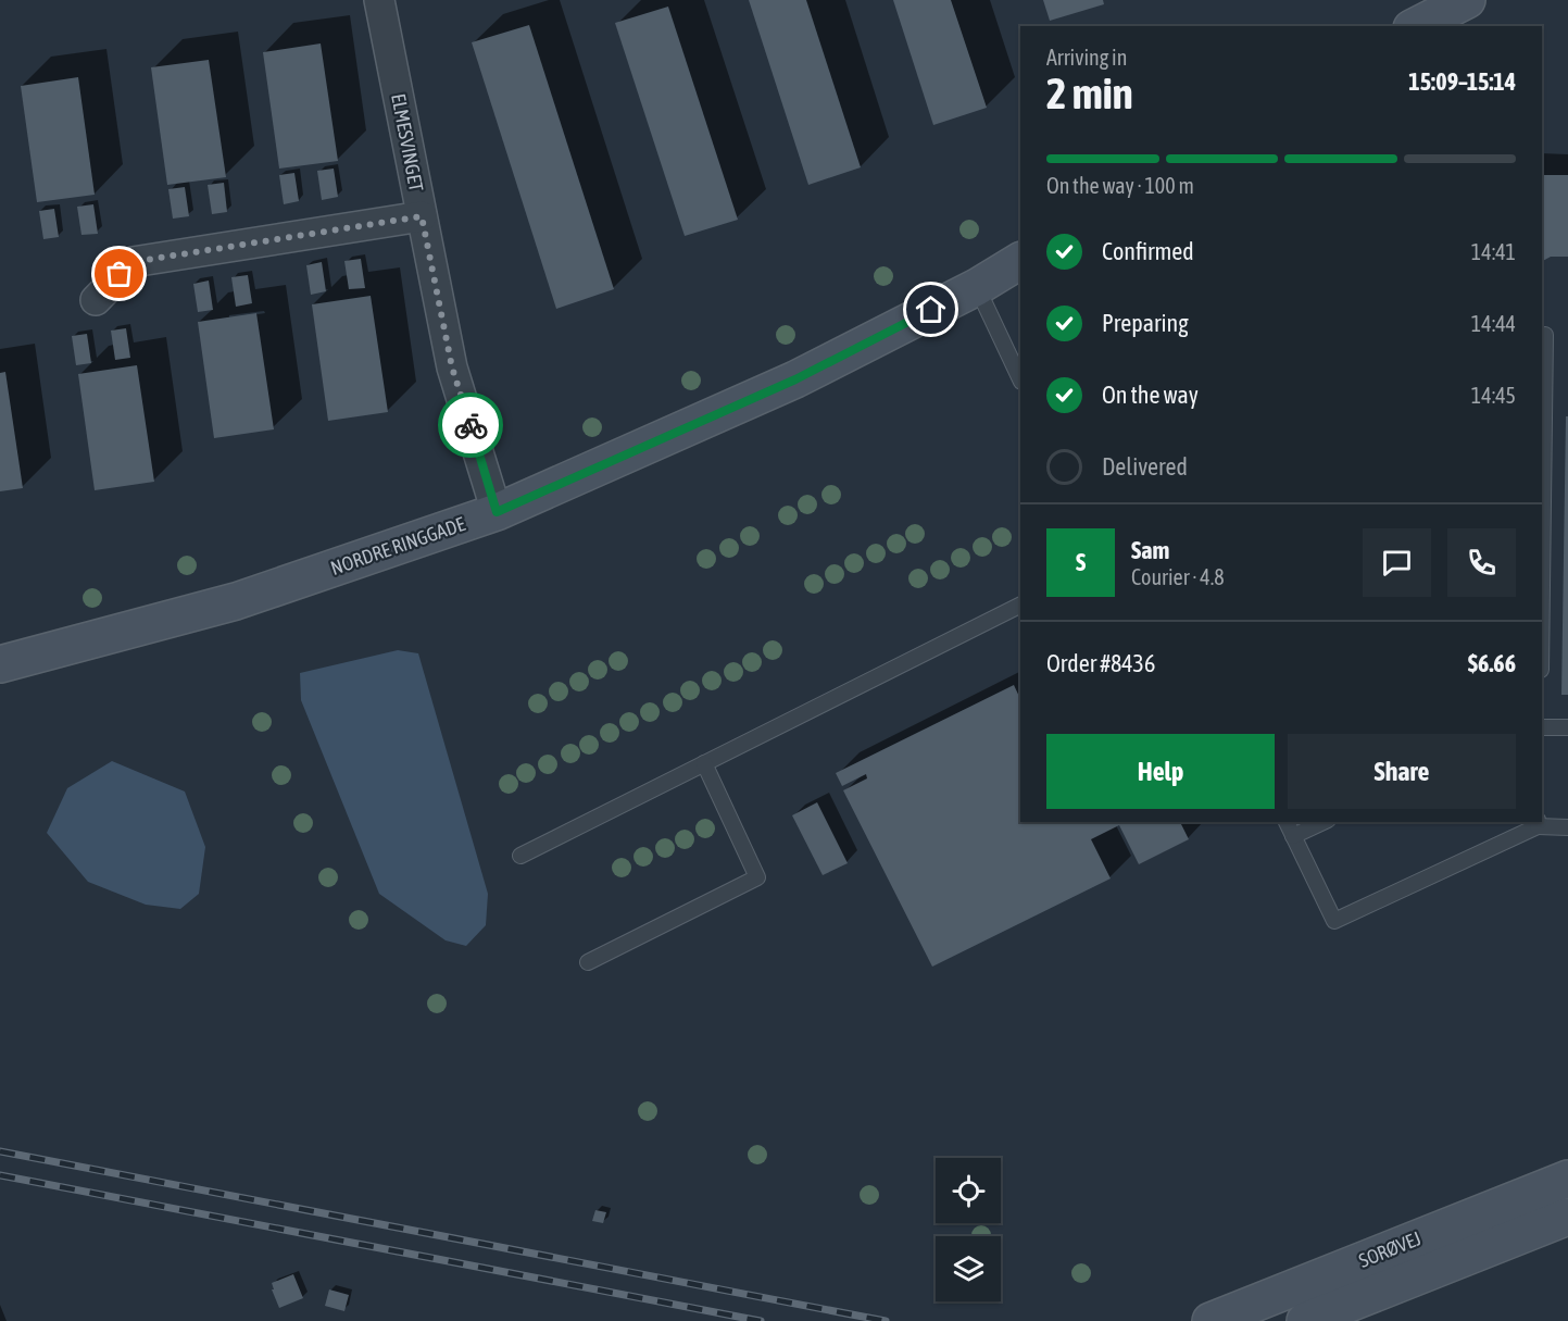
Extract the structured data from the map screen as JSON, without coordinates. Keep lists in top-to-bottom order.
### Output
{
  "streets": {
    "street": ["ELMESVINGET", "NORDRE RINGGADE", "SORØVEJ"]
  },
  "crossings": [
    ["ELMESVINGET", "NORDRE RINGGADE"]
  ],
  "page": {
    "heading": ["2 min", "Arriving in", "15:09–15:14"],
    "panel": [
      "Sam",
      "Courier · 4.8",
      "Order #8436",
      "$6.66"
    ],
    "bar": "On the way · 100 m",
    "list": [
      ["Confirmed", "14:41"],
      ["Preparing", "14:44"],
      ["On the way", "14:45"],
      "Delivered"
    ],
    "round": "S",
    "buttons": ["Help", "Share"]
  }
}
